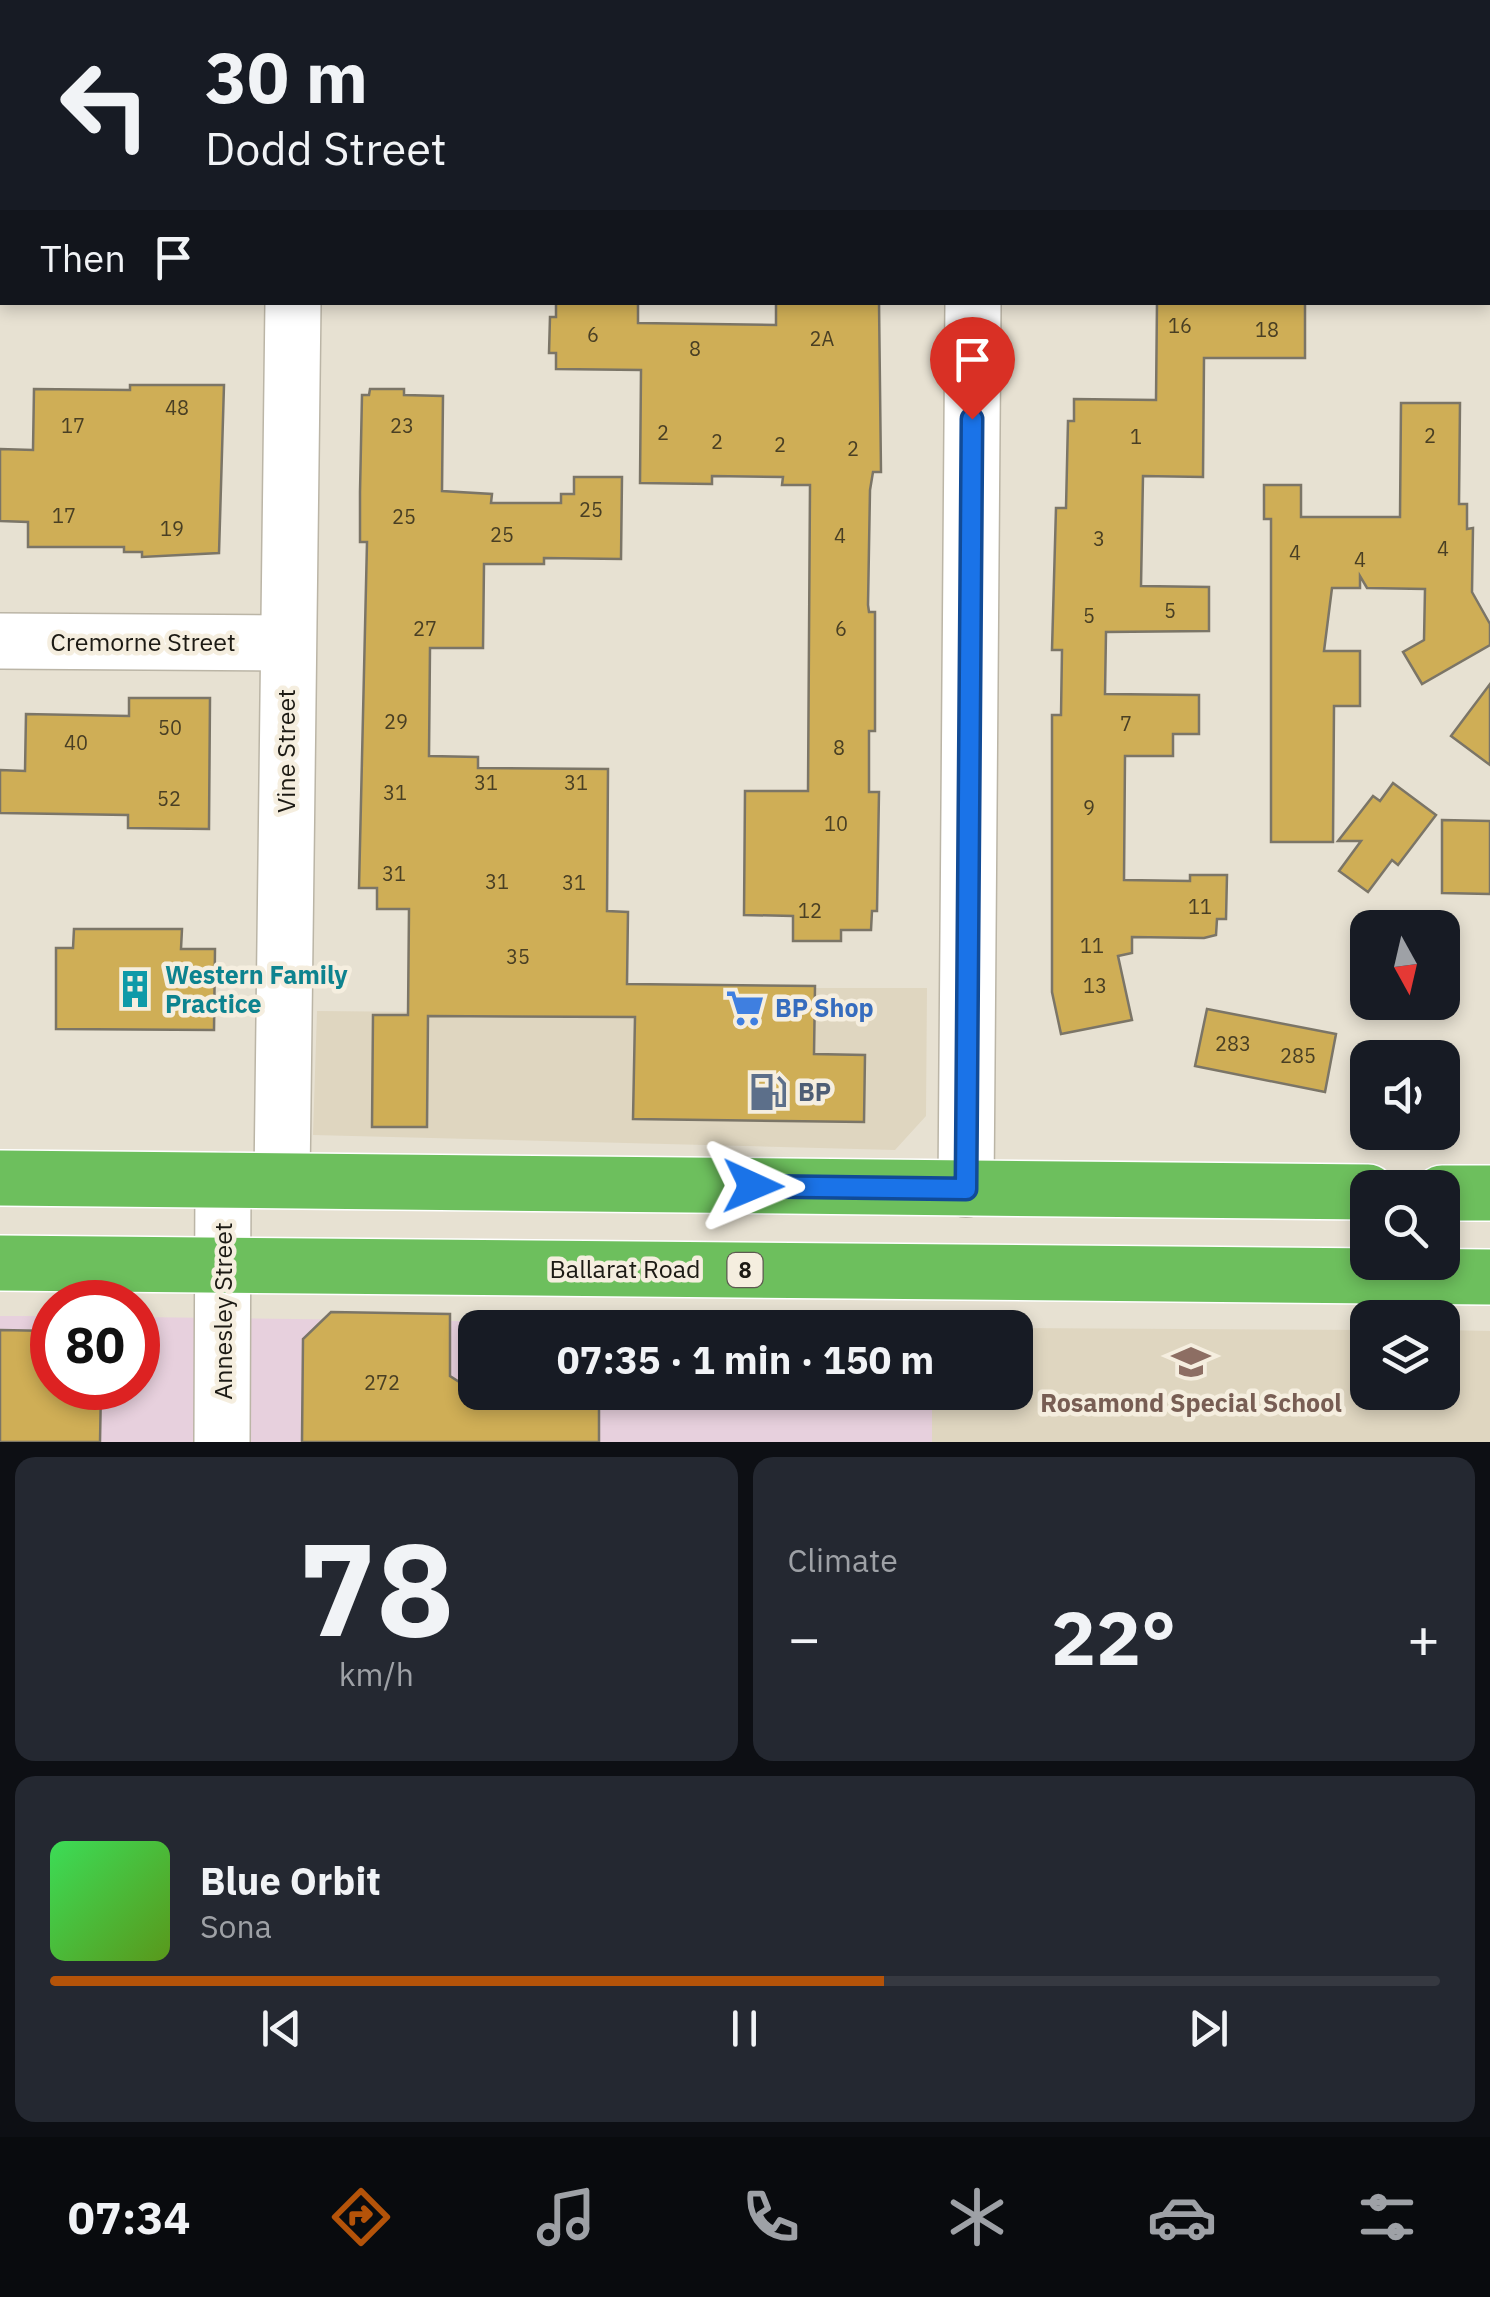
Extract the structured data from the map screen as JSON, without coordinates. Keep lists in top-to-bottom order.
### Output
{
  "streets": {
    "highway": ["Ballarat Road", "8"],
    "street": ["Cremorne Street", "Vine Street", "Annesley Street"]
  },
  "crossings": [
    ["Cremorne Street", "Vine Street"],
    ["Ballarat Road", "Annesley Street"]
  ],
  "places": {
    "building": ["Western Family Practice"],
    "supermarket": ["BP Shop"],
    "fuel station": ["BP"],
    "school or university": ["Rosamond Special School"]
  },
  "house_numbers": [
    "16",
    "18",
    "6",
    "2A",
    "8",
    "48",
    "17",
    "23",
    "2",
    "2",
    "1",
    "2",
    "2",
    "2",
    "25",
    "17",
    "25",
    "19",
    "25",
    "4",
    "3",
    "4",
    "4",
    "4",
    "5",
    "5",
    "27",
    "6",
    "29",
    "7",
    "50",
    "40",
    "8",
    "31",
    "31",
    "31",
    "52",
    "9",
    "10",
    "31",
    "31",
    "31",
    "11",
    "12",
    "11",
    "35",
    "13",
    "283",
    "285",
    "272"
  ],
  "north": "bottom",
  "page": {
    "turn": ["30 m", "Dodd Street"],
    "then": "Then",
    "limit": "80",
    "trip": "07:35 · 1 min · 150 m",
    "tile": [
      ["78", "km/h"],
      "Climate"
    ],
    "heat": ["−", "22°", "+"],
    "song": ["Blue Orbit", "Sona"],
    "tabs": "07:34"
  }
}
